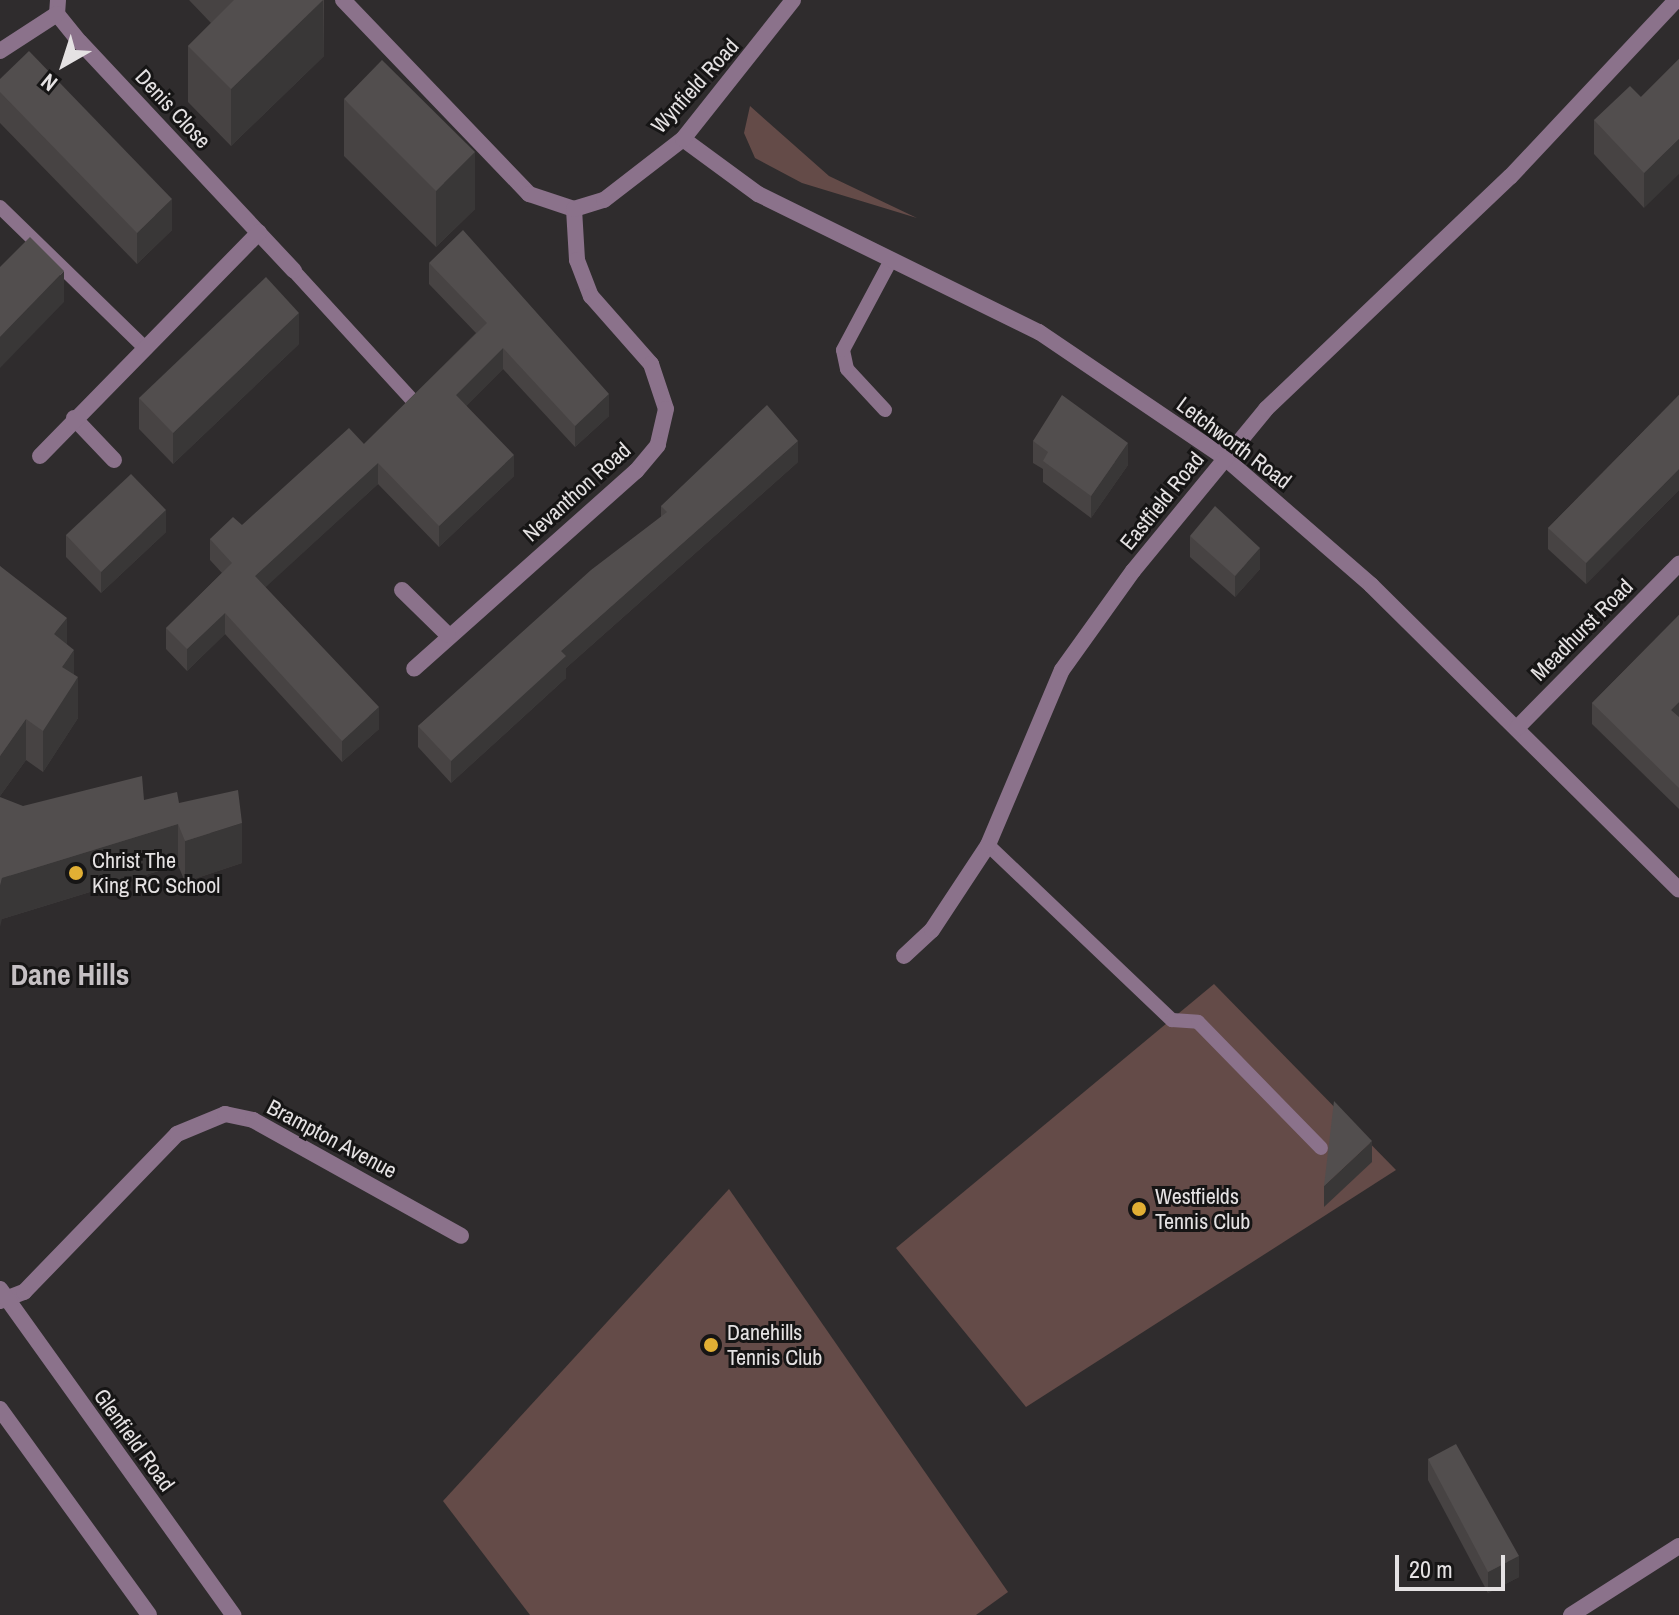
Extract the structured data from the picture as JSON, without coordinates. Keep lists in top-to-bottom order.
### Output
{
  "streets": {
    "street": [
      "Wynfield Road",
      "Denis Close",
      "Letchworth Road",
      "Nevanthon Road",
      "Eastfield Road",
      "Meadhurst Road",
      "Brampton Avenue",
      "Glenfield Road"
    ]
  },
  "crossings": [
    ["Wynfield Road", "Letchworth Road"],
    ["Wynfield Road", "Nevanthon Road"],
    ["Letchworth Road", "Eastfield Road"],
    ["Letchworth Road", "Meadhurst Road"],
    ["Brampton Avenue", "Glenfield Road"]
  ],
  "districts": ["Dane Hills"],
  "places": ["Christ The King RC School", "Westfields Tennis Club", "Danehills Tennis Club"],
  "scale_bar": "20 m",
  "north": "bottom left"
}
